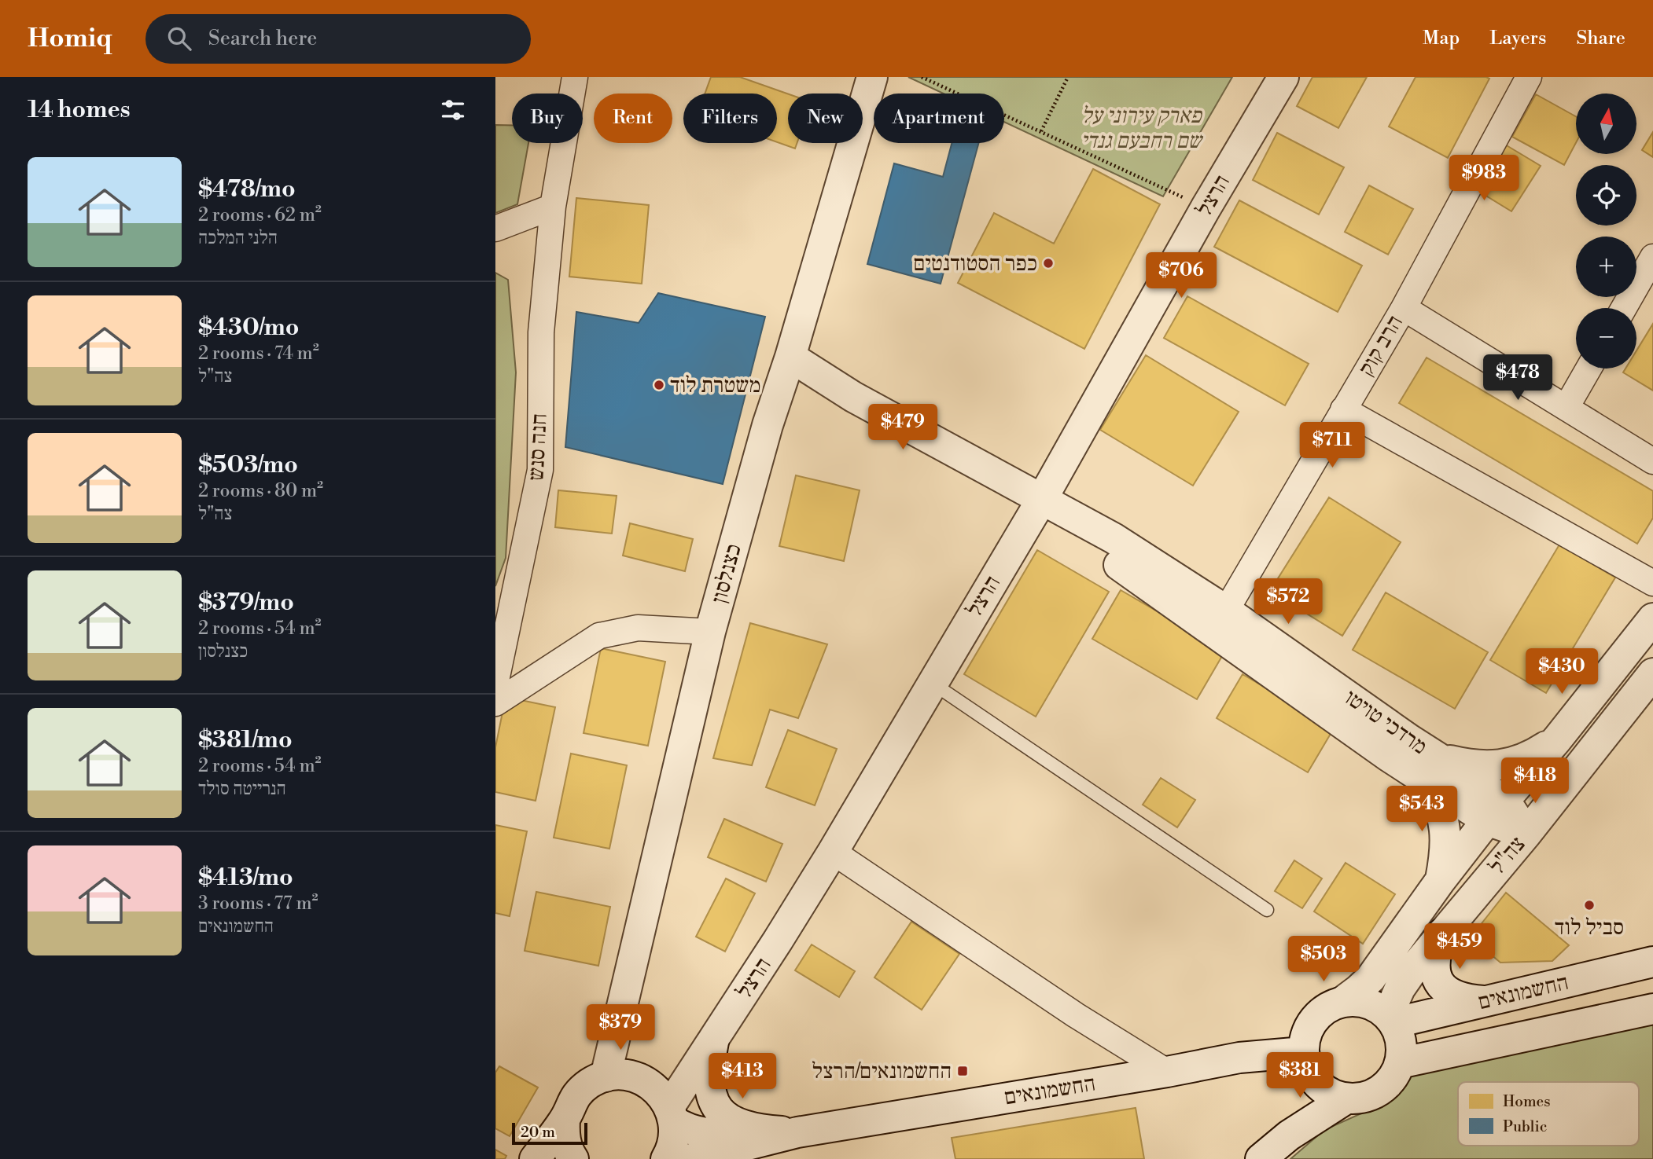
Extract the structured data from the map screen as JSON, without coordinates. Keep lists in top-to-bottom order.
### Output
{
  "streets": {
    "street": [
      "הרצל",
      "הרב קוק",
      "חנה סנש",
      "כצנלסון",
      "מרדכי טויטו",
      "צה\"ל",
      "החשמונאים"
    ]
  },
  "crossings": [
    ["הרצל", "מרדכי טויטו"],
    ["הרצל", "החשמונאים"],
    ["הרב קוק", "מרדכי טויטו"],
    ["מרדכי טויטו", "צה\"ל"],
    ["צה\"ל", "החשמונאים"]
  ],
  "parks": ["פארק עירוני על שם רחבעם גנדי"],
  "places": {
    "other": ["כפר הסטודנטים", "משטרת לוד", "סביל לוד"],
    "transit": ["החשמונאים/הרצל"]
  },
  "legend": ["Homes", "Public"],
  "scale_bar": "20 m",
  "north": "top",
  "page": {
    "header": "Homiq",
    "search": "Search here",
    "nav": ["Map", "Layers", "Share"],
    "heading": "14 homes",
    "map_buttons": ["+", "−"],
    "chip": [
      "Buy",
      "Rent",
      "Filters",
      "New",
      "Apartment"
    ],
    "list": [
      {
        "name": "$478/mo",
        "note": "2 rooms · 62 m² · הלני המלכה"
      },
      {
        "name": "$430/mo",
        "note": "2 rooms · 74 m² · צה\"ל"
      },
      {
        "name": "$503/mo",
        "note": "2 rooms · 80 m² · צה\"ל"
      },
      {
        "name": "$379/mo",
        "note": "2 rooms · 54 m² · כצנלסון"
      },
      {
        "name": "$381/mo",
        "note": "2 rooms · 54 m² · הנרייטה סולד"
      },
      {
        "name": "$413/mo",
        "note": "3 rooms · 77 m² · החשמונאים"
      }
    ],
    "price": [
      "$983",
      "$706",
      "$478",
      "$479",
      "$711",
      "$572",
      "$430",
      "$418",
      "$543",
      "$459",
      "$503",
      "$379",
      "$381",
      "$413"
    ],
    "scale": "20 m"
  }
}
